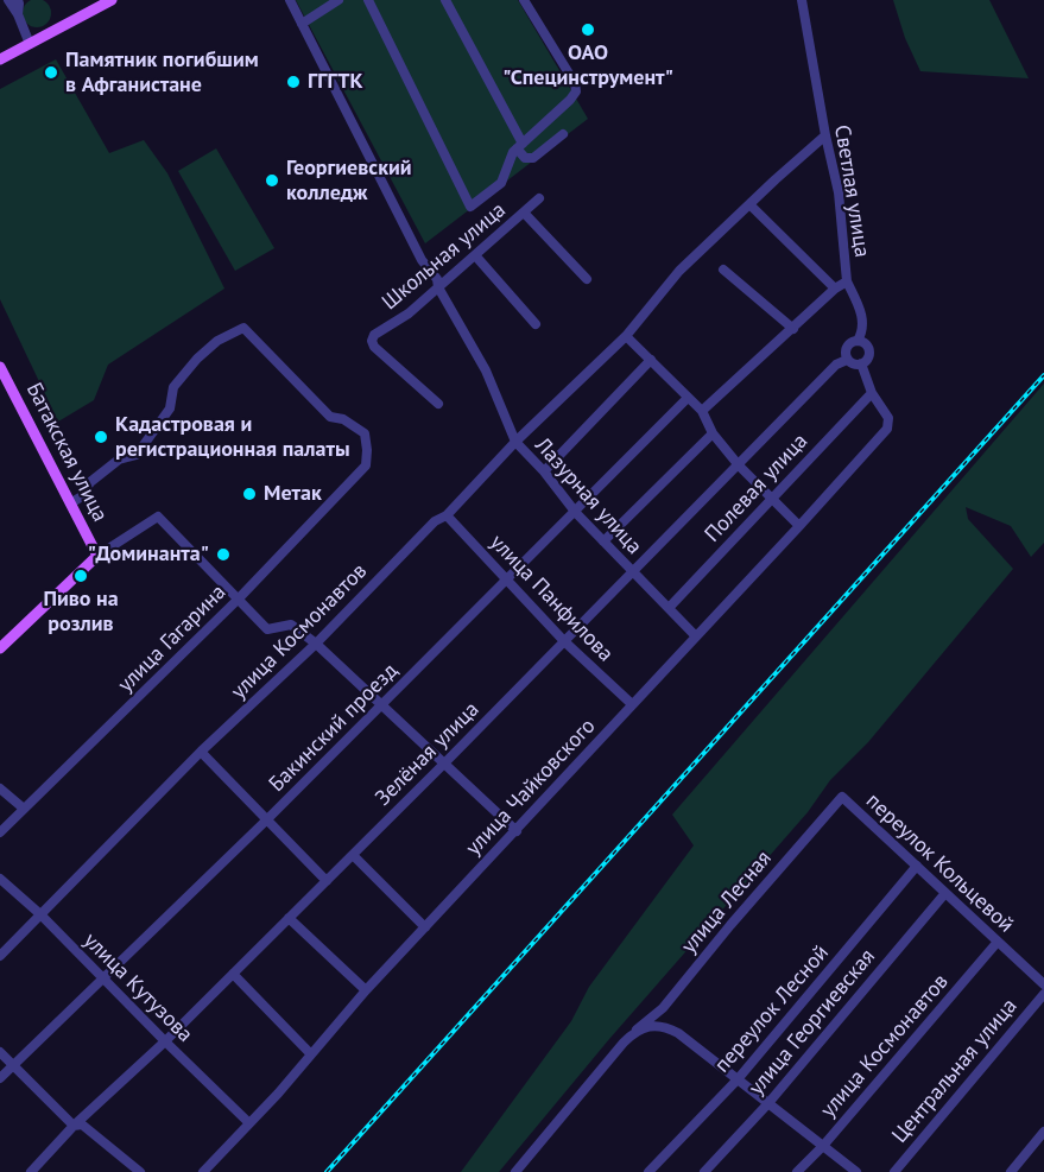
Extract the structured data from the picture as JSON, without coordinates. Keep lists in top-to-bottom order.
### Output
{
  "streets": {
    "main road": ["Батакская улица"],
    "street": [
      "Светлая улица",
      "Школьная улица",
      "Полевая улица",
      "Лазурная улица",
      "улица Панфилова",
      "улица Космонавтов",
      "улица Гагарина",
      "Бакинский проезд",
      "Зелёная улица",
      "улица Чайковского",
      "переулок Кольцевой",
      "улица Лесная",
      "улица Кутузова",
      "переулок Лесной",
      "улица Георгиевская",
      "Центральная улица"
    ]
  },
  "crossings": [
    ["Светлая улица", "улица Космонавтов"],
    ["Школьная улица", "Лазурная улица"],
    ["Батакская улица", "улица Гагарина"],
    ["Полевая улица", "Лазурная улица"],
    ["Полевая улица", "улица Чайковского"],
    ["Лазурная улица", "улица Космонавтов"],
    ["Лазурная улица", "Бакинский проезд"],
    ["Лазурная улица", "Зелёная улица"],
    ["Лазурная улица", "улица Чайковского"],
    ["улица Панфилова", "улица Космонавтов"],
    ["улица Панфилова", "Бакинский проезд"],
    ["улица Панфилова", "Зелёная улица"],
    ["улица Панфилова", "улица Чайковского"],
    ["улица Космонавтов", "переулок Кольцевой"],
    ["улица Космонавтов", "улица Кутузова"],
    ["Бакинский проезд", "улица Кутузова"],
    ["Зелёная улица", "улица Кутузова"],
    ["улица Чайковского", "улица Кутузова"],
    ["переулок Кольцевой", "улица Лесная"],
    ["переулок Кольцевой", "переулок Лесной"],
    ["переулок Кольцевой", "улица Георгиевская"]
  ],
  "places": [
    "ОАО \"Специнструмент\"",
    "Памятник погибшим в Афганистане",
    "ГГГТК",
    "Георгиевский колледж",
    "Кадастровая и регистрационная палаты",
    "Метак",
    "\"Доминанта\"",
    "Пиво на розлив"
  ]
}
